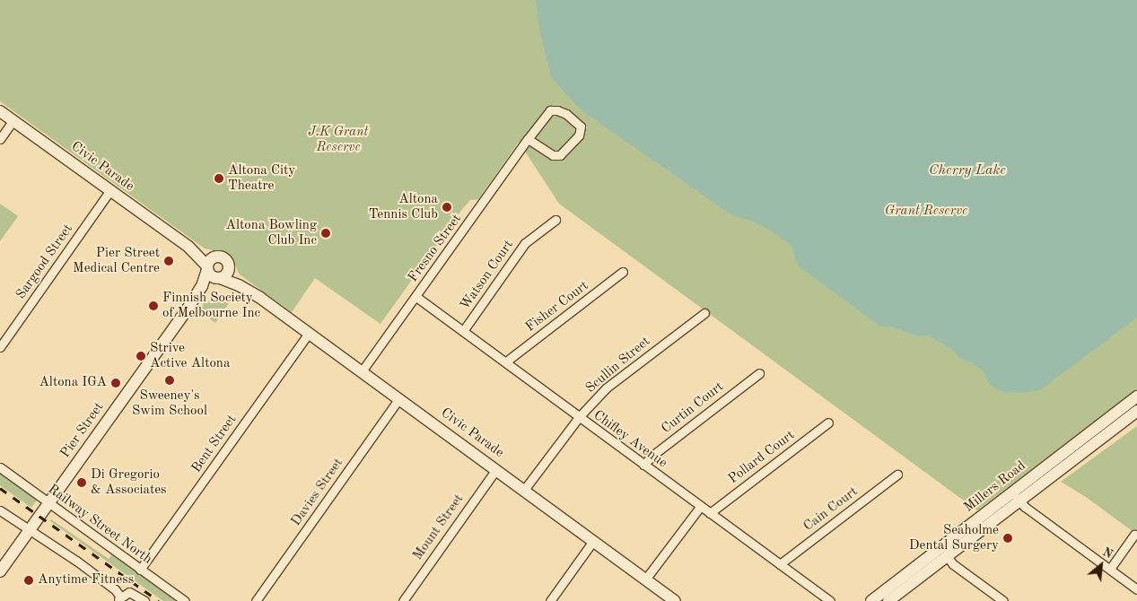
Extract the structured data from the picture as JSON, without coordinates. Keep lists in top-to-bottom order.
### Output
{
  "streets": {
    "street": [
      "Civic Parade",
      "Fresno Street",
      "Sargood Street",
      "Watson Court",
      "Fisher Court",
      "Scullin Street",
      "Curtin Court",
      "Pier Street",
      "Chifley Avenue",
      "Bent Street",
      "Pollard Court",
      "Millers Road",
      "Davies Street",
      "Cain Court",
      "Railway Street North",
      "Mount Street"
    ]
  },
  "crossings": [
    ["Civic Parade", "Fresno Street"],
    ["Civic Parade", "Sargood Street"],
    ["Civic Parade", "Scullin Street"],
    ["Civic Parade", "Pier Street"],
    ["Civic Parade", "Bent Street"],
    ["Civic Parade", "Davies Street"],
    ["Civic Parade", "Mount Street"],
    ["Fresno Street", "Chifley Avenue"],
    ["Watson Court", "Chifley Avenue"],
    ["Fisher Court", "Chifley Avenue"],
    ["Scullin Street", "Chifley Avenue"],
    ["Curtin Court", "Chifley Avenue"],
    ["Pier Street", "Railway Street North"],
    ["Chifley Avenue", "Pollard Court"],
    ["Chifley Avenue", "Cain Court"],
    ["Bent Street", "Railway Street North"]
  ],
  "water": ["Cherry Lake"],
  "parks": ["J.K Grant Reserve", "Grant Reserve"],
  "places": [
    "Altona City Theatre",
    "Altona Tennis Club",
    "Altona Bowling Club Inc",
    "Pier Street Medical Centre",
    "Finnish Society of Melbourne Inc",
    "Strive Active Altona",
    "Sweeney's Swim School",
    "Altona IGA",
    "Di Gregorio & Associates",
    "Seaholme Dental Surgery",
    "Anytime Fitness"
  ],
  "north": "top right"
}
